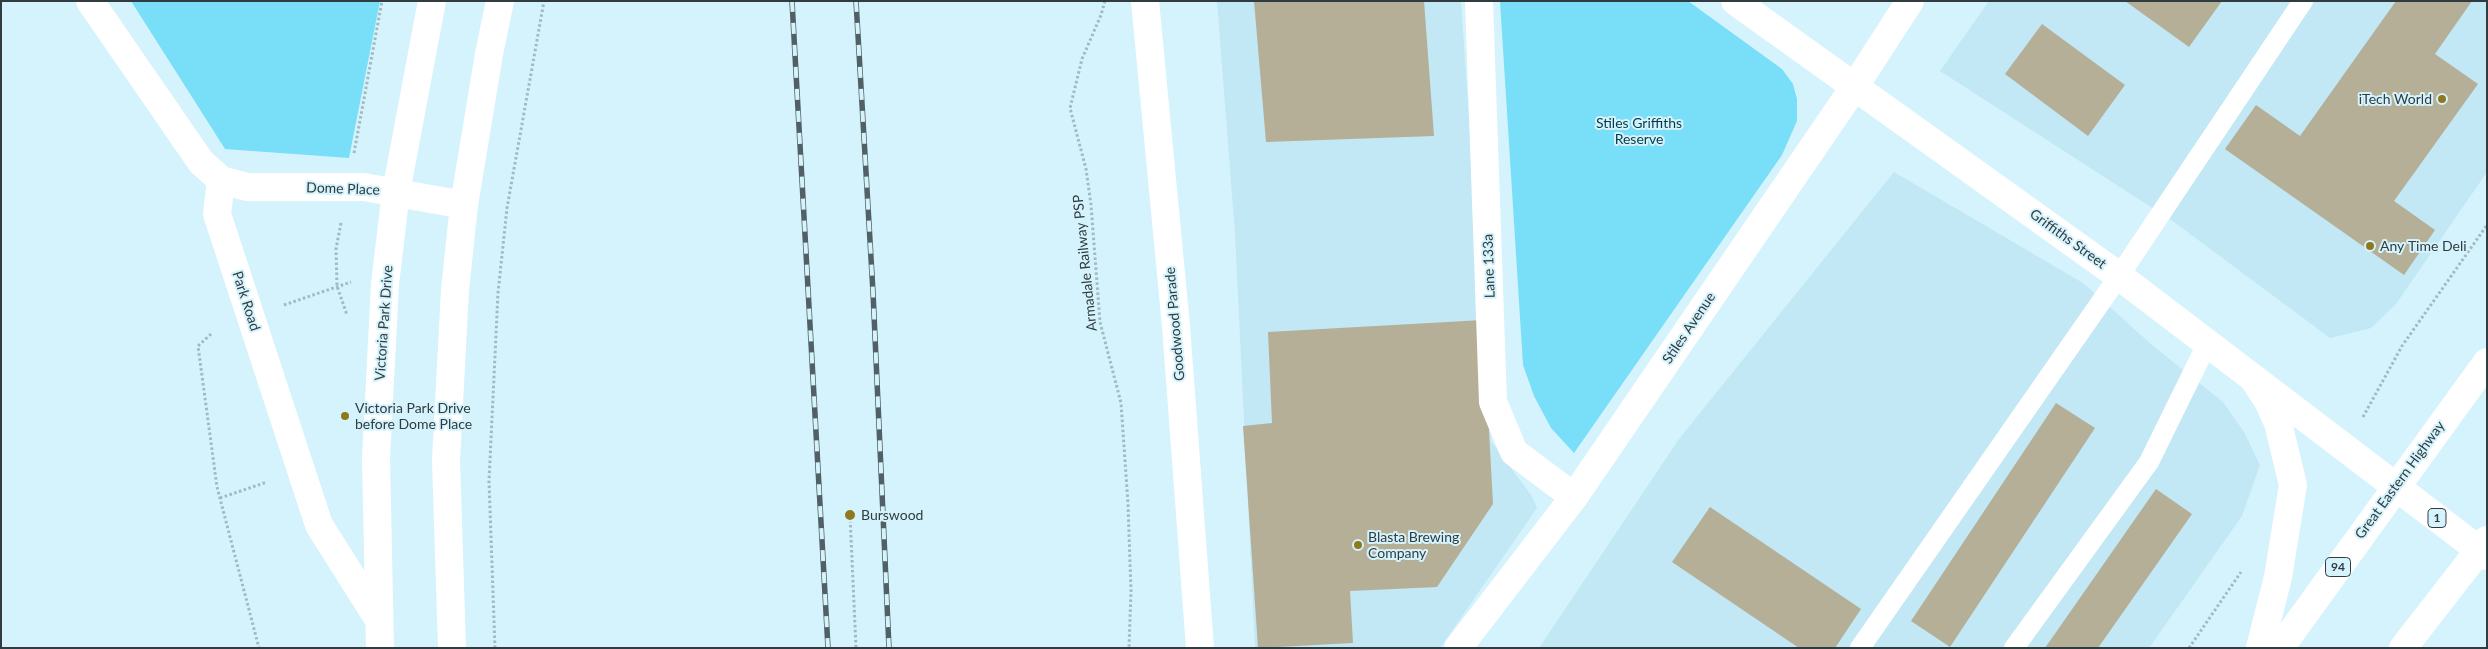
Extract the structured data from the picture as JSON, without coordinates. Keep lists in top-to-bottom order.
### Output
{
  "streets": {
    "main road": [
      "Dome Place",
      "Griffiths Street",
      "Lane 133a",
      "Park Road",
      "Victoria Park Drive",
      "Goodwood Parade",
      "Stiles Avenue",
      "Great Eastern Highway",
      "1",
      "94"
    ],
    "path": ["Armadale Railway PSP"]
  },
  "crossings": [
    ["Dome Place", "Park Road"],
    ["Dome Place", "Victoria Park Drive"],
    ["Griffiths Street", "Stiles Avenue"],
    ["Griffiths Street", "Great Eastern Highway"],
    ["Griffiths Street", "1"],
    ["Lane 133a", "Stiles Avenue"],
    ["Park Road", "Victoria Park Drive"],
    ["Great Eastern Highway", "1"]
  ],
  "parks": ["Stiles Griffiths Reserve"],
  "places": [
    "iTech World",
    "Any Time Deli",
    "Victoria Park Drive before Dome Place",
    "Burswood",
    "Blasta Brewing Company"
  ]
}
